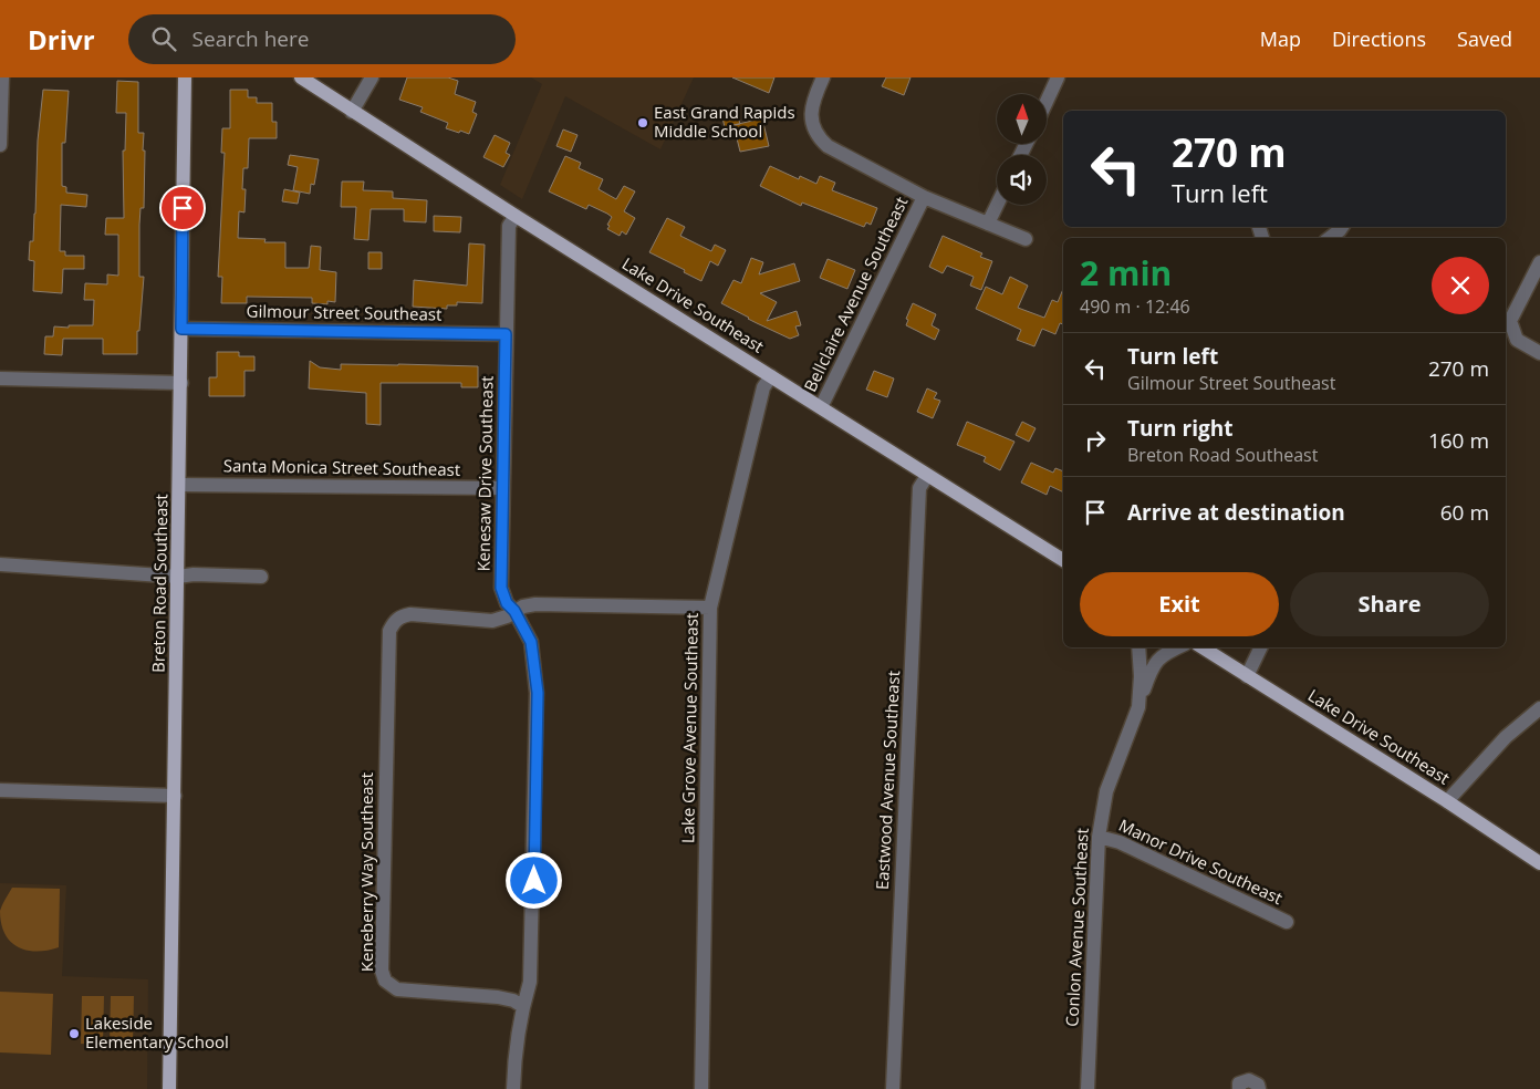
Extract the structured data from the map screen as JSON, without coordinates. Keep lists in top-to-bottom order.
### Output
{
  "streets": {
    "main road": ["Lake Drive Southeast", "Breton Road Southeast"],
    "street": [
      "Bellclaire Avenue Southeast",
      "Gilmour Street Southeast",
      "Santa Monica Street Southeast",
      "Kenesaw Drive Southeast",
      "Lake Grove Avenue Southeast",
      "Eastwood Avenue Southeast",
      "Manor Drive Southeast",
      "Keneberry Way Southeast",
      "Conlon Avenue Southeast"
    ]
  },
  "crossings": [
    ["Bellclaire Avenue Southeast", "Lake Drive Southeast"],
    ["Lake Drive Southeast", "Kenesaw Drive Southeast"],
    ["Lake Drive Southeast", "Lake Grove Avenue Southeast"],
    ["Lake Drive Southeast", "Eastwood Avenue Southeast"],
    ["Gilmour Street Southeast", "Kenesaw Drive Southeast"],
    ["Gilmour Street Southeast", "Breton Road Southeast"],
    ["Santa Monica Street Southeast", "Kenesaw Drive Southeast"],
    ["Santa Monica Street Southeast", "Breton Road Southeast"],
    ["Kenesaw Drive Southeast", "Keneberry Way Southeast"],
    ["Manor Drive Southeast", "Conlon Avenue Southeast"]
  ],
  "places": ["East Grand Rapids Middle School", "Lakeside Elementary School"],
  "north": "top",
  "page": {
    "header": "Drivr",
    "search": "Search here",
    "nav": ["Map", "Directions", "Saved"],
    "turn": ["270 m", "Turn left"],
    "heading": ["2 min", "490 m · 12:46"],
    "list": [
      {
        "name": "Turn left",
        "note": "Gilmour Street Southeast",
        "value": "270 m"
      },
      {
        "name": "Turn right",
        "note": "Breton Road Southeast",
        "value": "160 m"
      },
      {
        "name": "Arrive at destination",
        "value": "60 m"
      }
    ],
    "buttons": ["Exit", "Share"]
  }
}
